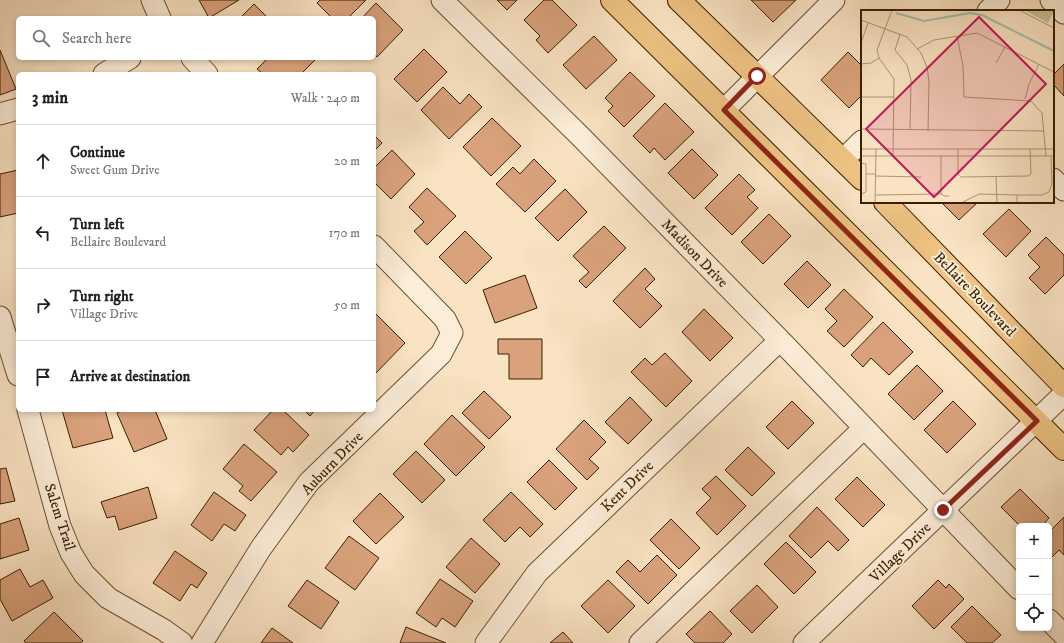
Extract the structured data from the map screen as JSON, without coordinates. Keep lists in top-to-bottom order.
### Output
{
  "streets": {
    "main road": ["Bellaire Boulevard"],
    "street": [
      "Madison Drive",
      "Auburn Drive",
      "Kent Drive",
      "Salem Trail",
      "Village Drive"
    ]
  },
  "crossings": [
    ["Madison Drive", "Kent Drive"],
    ["Madison Drive", "Village Drive"]
  ],
  "page": {
    "search": "Search here",
    "heading": ["3 min", "Walk · 240 m"],
    "list": [
      ["Continue", "Sweet Gum Drive", "20 m"],
      ["Turn left", "Bellaire Boulevard", "170 m"],
      ["Turn right", "Village Drive", "50 m"],
      "Arrive at destination"
    ],
    "map_buttons": ["+", "−"]
  }
}
